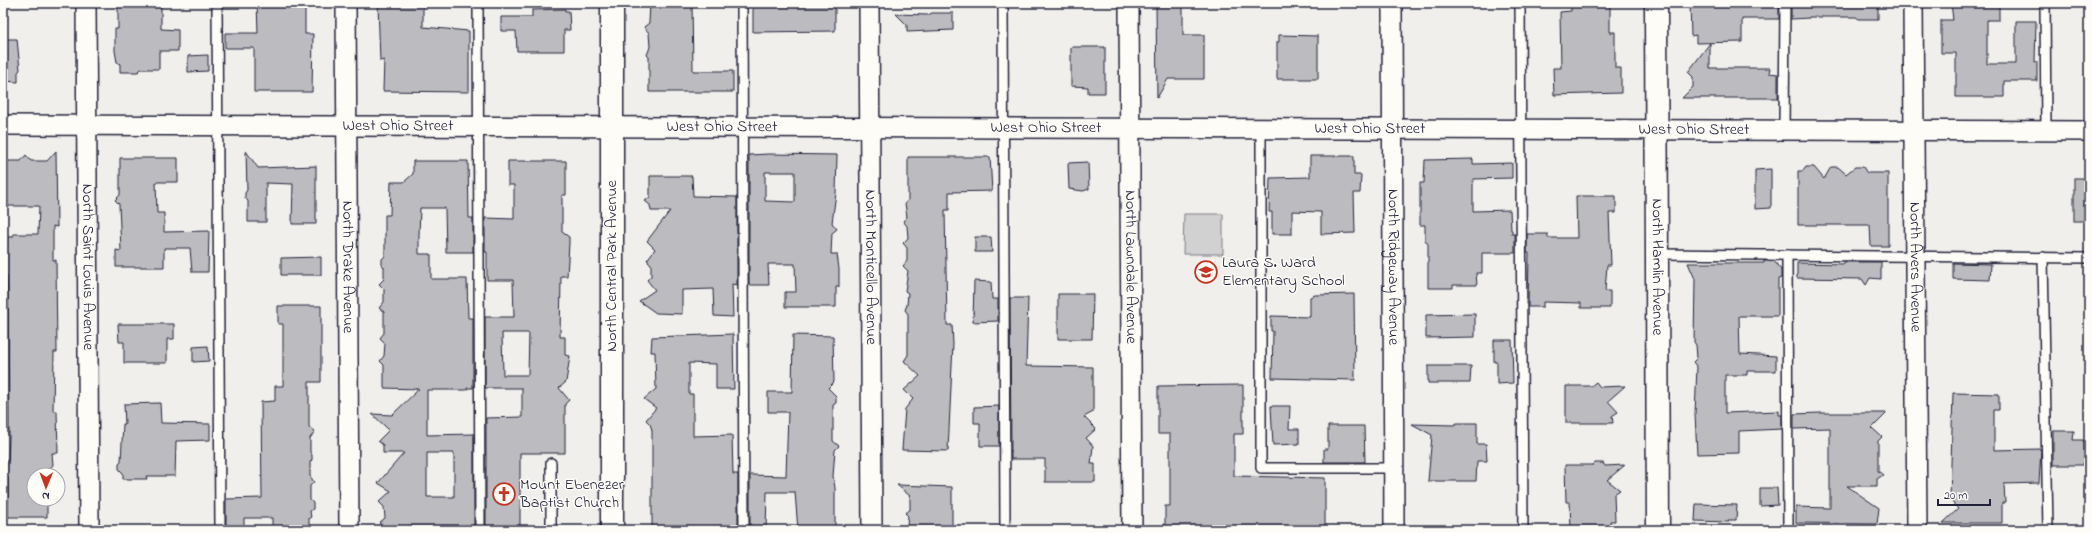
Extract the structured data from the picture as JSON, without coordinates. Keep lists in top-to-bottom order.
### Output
{
  "streets": {
    "street": [
      "West Ohio Street",
      "North Saint Louis Avenue",
      "North Central Park Avenue",
      "North Monticello Avenue",
      "North Lawndale Avenue",
      "North Hamlin Avenue",
      "North Avers Avenue",
      "North Drake Avenue",
      "North Ridgeway Avenue"
    ]
  },
  "crossings": [
    ["West Ohio Street", "North Saint Louis Avenue"],
    ["West Ohio Street", "North Central Park Avenue"],
    ["West Ohio Street", "North Monticello Avenue"],
    ["West Ohio Street", "North Lawndale Avenue"],
    ["West Ohio Street", "North Hamlin Avenue"],
    ["West Ohio Street", "North Avers Avenue"],
    ["West Ohio Street", "North Drake Avenue"],
    ["West Ohio Street", "North Ridgeway Avenue"]
  ],
  "places": {
    "school or university": ["Laura S. Ward Elementary School"],
    "church": ["Mount Ebenezer Baptist Church"]
  },
  "scale_bar": "20 m",
  "north": "bottom"
}
